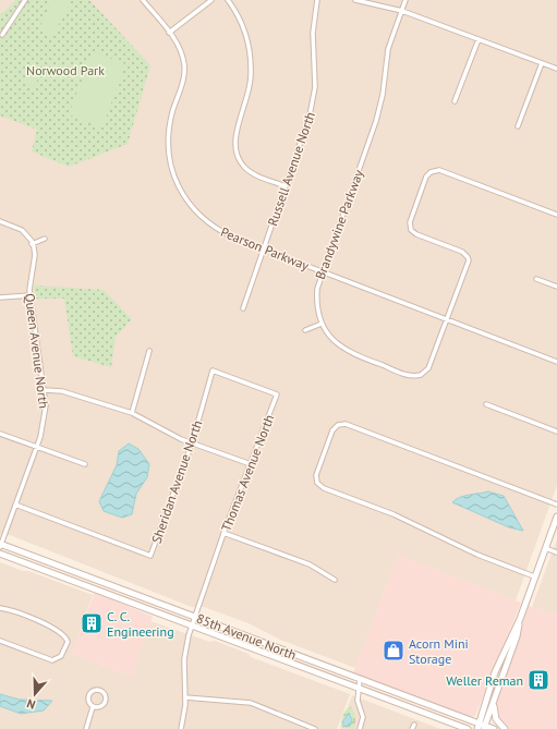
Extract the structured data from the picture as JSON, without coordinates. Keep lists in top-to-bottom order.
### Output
{
  "streets": {
    "main road": ["85th Avenue North"],
    "street": [
      "Russell Avenue North",
      "Brandywine Parkway",
      "Pearson Parkway",
      "Queen Avenue North",
      "Thomas Avenue North",
      "Sheridan Avenue North"
    ]
  },
  "crossings": [
    ["Russell Avenue North", "Pearson Parkway"],
    ["Brandywine Parkway", "Pearson Parkway"],
    ["Queen Avenue North", "Sheridan Avenue North"],
    ["Queen Avenue North", "85th Avenue North"],
    ["Thomas Avenue North", "Sheridan Avenue North"],
    ["Thomas Avenue North", "85th Avenue North"]
  ],
  "parks": ["Norwood Park"],
  "places": {
    "building": ["C. C. Engineering", "Weller Reman"],
    "shop": ["Acorn Mini Storage"]
  },
  "north": "bottom"
}
